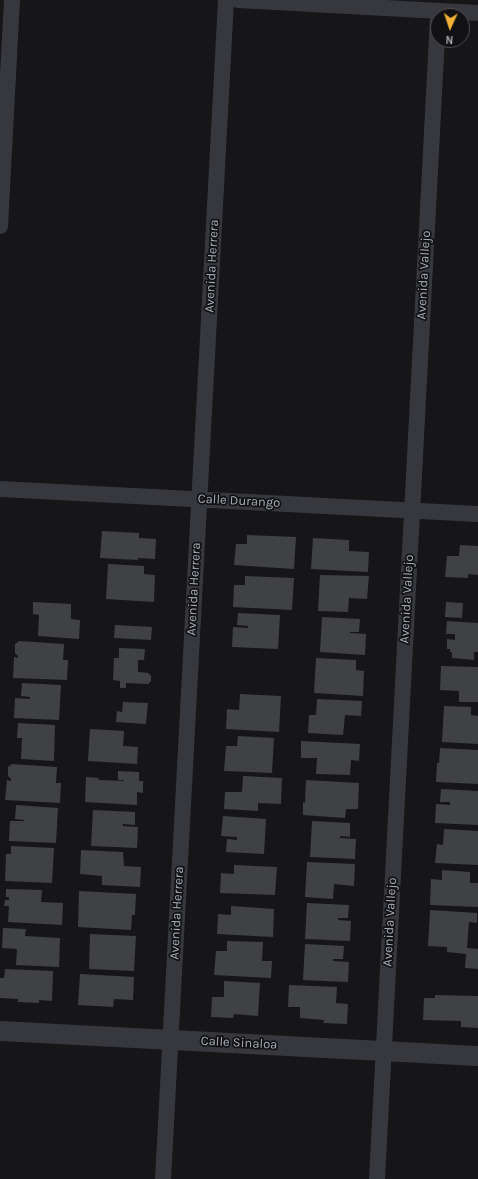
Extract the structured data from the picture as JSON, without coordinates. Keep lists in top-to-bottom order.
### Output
{
  "streets": {
    "street": [
      "Avenida Herrera",
      "Avenida Vallejo",
      "Calle Durango",
      "Calle Sinaloa"
    ]
  },
  "crossings": [
    ["Avenida Herrera", "Calle Durango"],
    ["Avenida Herrera", "Calle Sinaloa"],
    ["Avenida Vallejo", "Calle Durango"],
    ["Avenida Vallejo", "Calle Sinaloa"]
  ],
  "north": "bottom"
}
